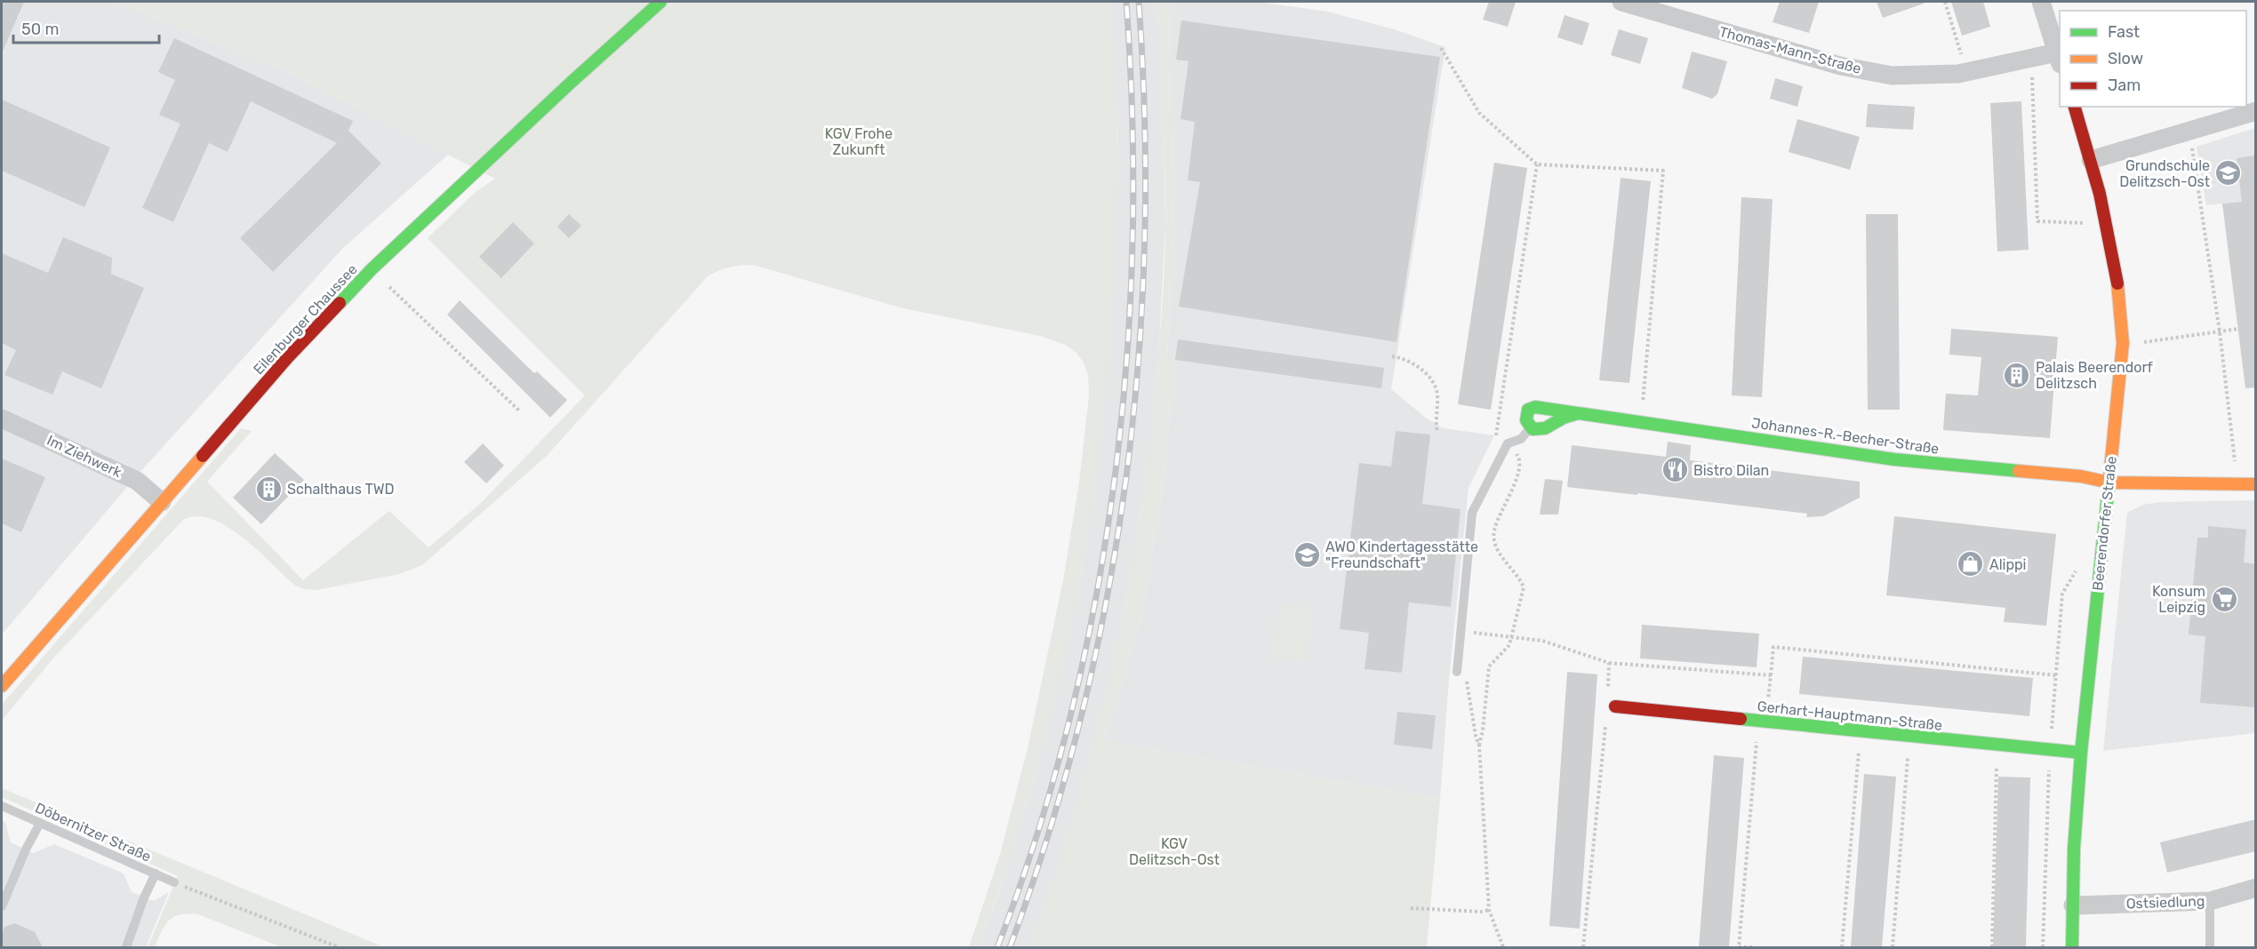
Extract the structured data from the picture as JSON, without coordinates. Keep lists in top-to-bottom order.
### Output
{
  "streets": {
    "street": [
      "Thomas-Mann-Straße",
      "Eilenburger Chaussee",
      "Johannes-R.-Becher-Straße",
      "Im Ziehwerk",
      "Beerendorfer Straße",
      "Gerhart-Hauptmann-Straße",
      "Ostsiedlung"
    ],
    "lane": ["Döbernitzer Straße"]
  },
  "crossings": [
    ["Eilenburger Chaussee", "Im Ziehwerk"],
    ["Johannes-R.-Becher-Straße", "Beerendorfer Straße"],
    ["Beerendorfer Straße", "Gerhart-Hauptmann-Straße"],
    ["Beerendorfer Straße", "Ostsiedlung"]
  ],
  "parks": ["KGV Frohe Zukunft", "KGV Delitzsch-Ost"],
  "places": {
    "school or university": ["Grundschule Delitzsch-Ost", "AWO Kindertagesstätte \"Freundschaft\""],
    "building": ["Palais Beerendorf Delitzsch", "Schalthaus TWD"],
    "restaurant": ["Bistro Dilan"],
    "shop": ["Alippi"],
    "supermarket": ["Konsum Leipzig"]
  },
  "legend": ["Fast", "Slow", "Jam"],
  "scale_bar": "50 m"
}
